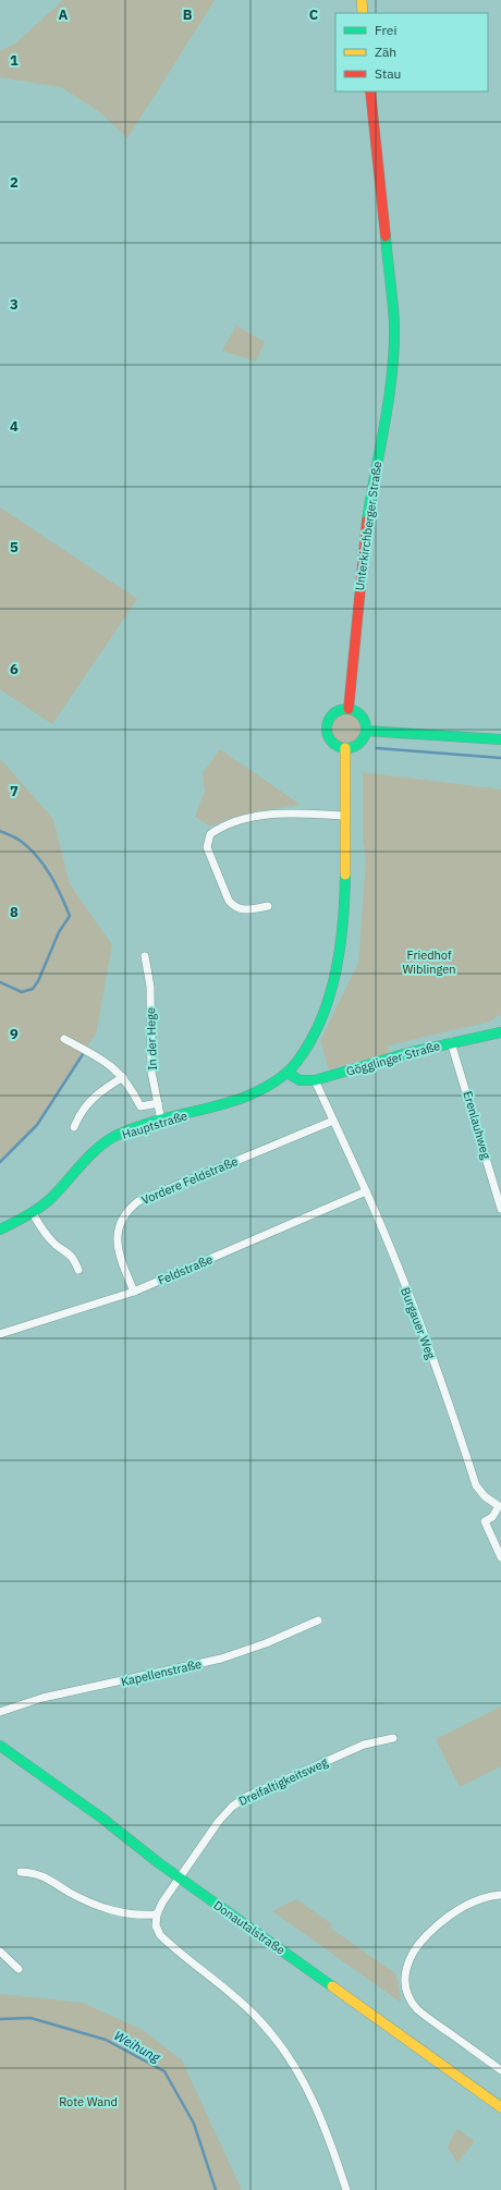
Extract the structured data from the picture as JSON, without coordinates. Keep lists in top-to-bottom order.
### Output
{
  "streets": {
    "main road": [
      "Unterkirchberger Straße",
      "Gögglinger Straße",
      "Hauptstraße",
      "Donautalstraße"
    ],
    "street": [
      "In der Hege",
      "Erenlauhweg",
      "Vordere Feldstraße",
      "Feldstraße",
      "Burgauer Weg",
      "Kapellenstraße",
      "Dreifaltigkeitsweg"
    ]
  },
  "crossings": [
    ["In der Hege", "Hauptstraße"],
    ["Gögglinger Straße", "Hauptstraße"],
    ["Gögglinger Straße", "Erenlauhweg"],
    ["Gögglinger Straße", "Burgauer Weg"],
    ["Vordere Feldstraße", "Feldstraße"],
    ["Vordere Feldstraße", "Burgauer Weg"],
    ["Feldstraße", "Burgauer Weg"],
    ["Dreifaltigkeitsweg", "Donautalstraße"]
  ],
  "water": ["Weihung"],
  "parks": ["Friedhof Wiblingen", "Rote Wand"],
  "legend": ["Frei", "Zäh", "Stau"],
  "grid": {
    "columns": ["A", "B", "C"],
    "rows": [
      "1",
      "2",
      "3",
      "4",
      "5",
      "6",
      "7",
      "8",
      "9"
    ]
  }
}
